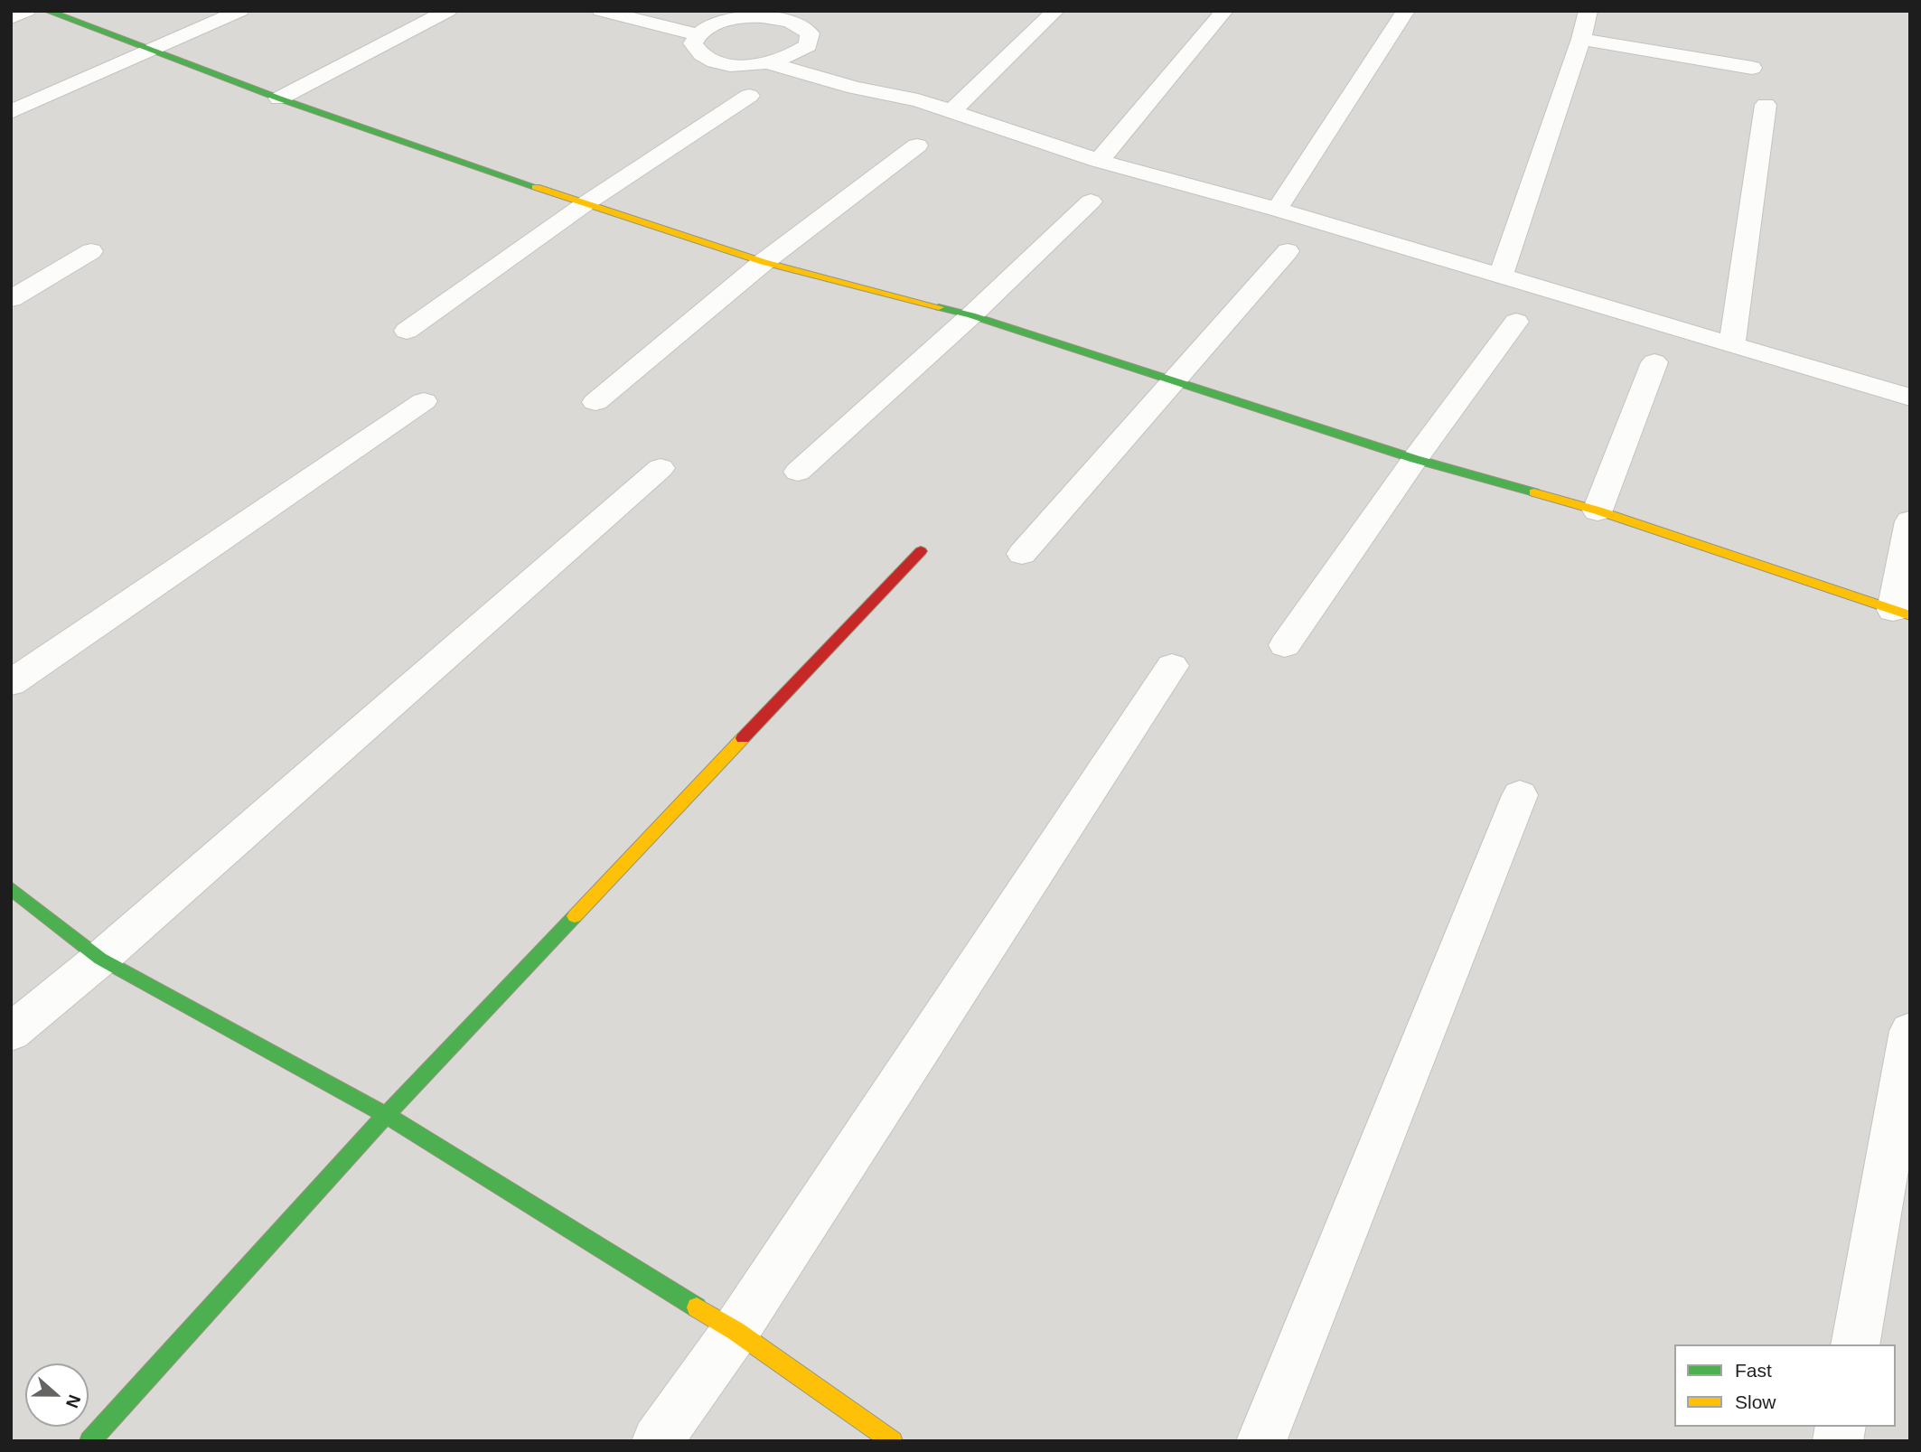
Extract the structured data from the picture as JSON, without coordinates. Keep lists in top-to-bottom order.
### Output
{
  "legend": ["Fast", "Slow"],
  "north": "right"
}
